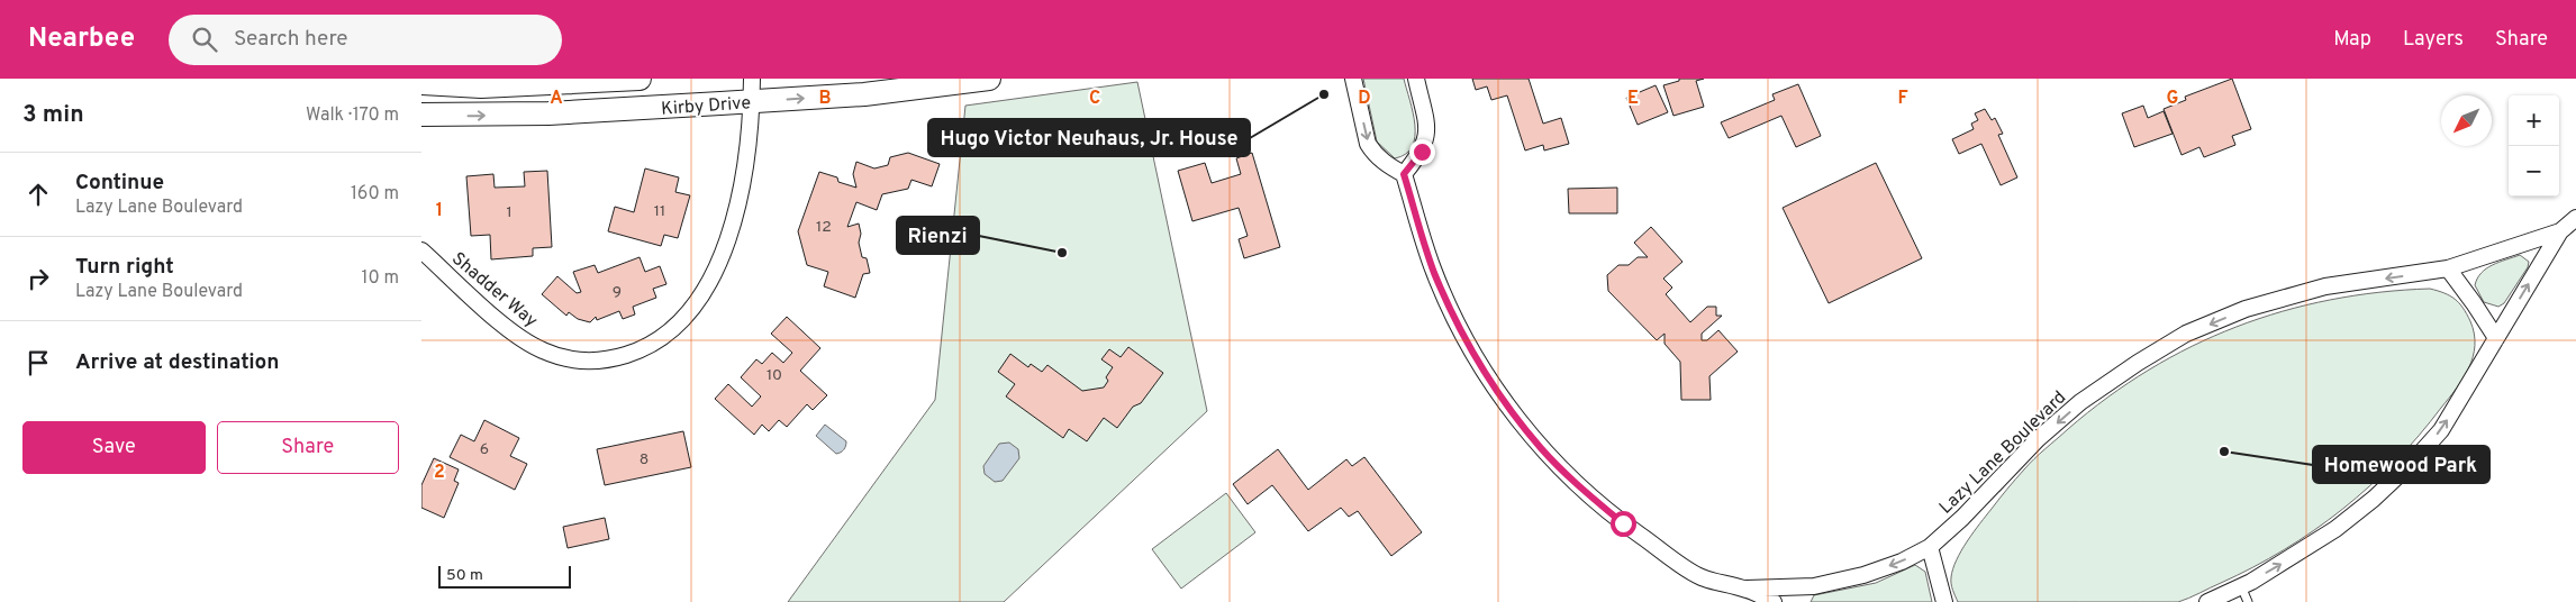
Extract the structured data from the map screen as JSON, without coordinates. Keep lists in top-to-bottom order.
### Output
{
  "streets": {
    "main road": ["Kirby Drive"],
    "street": ["Shadder Way", "Lazy Lane Boulevard"]
  },
  "crossings": [
    ["Kirby Drive", "Shadder Way"]
  ],
  "places": ["Hugo Victor Neuhaus, Jr. House", "Rienzi", "Homewood Park"],
  "house_numbers": [
    "11",
    "1",
    "12",
    "9",
    "10",
    "6",
    "8"
  ],
  "scale_bar": "50 m",
  "north": "bottom left",
  "page": {
    "header": "Nearbee",
    "search": "Search here",
    "nav": ["Map", "Layers", "Share"],
    "heading": ["3 min", "Walk · 170 m"],
    "map_buttons": ["+", "−"],
    "list": [
      ["Continue", "Lazy Lane Boulevard", "160 m"],
      ["Turn right", "Lazy Lane Boulevard", "10 m"],
      "Arrive at destination"
    ],
    "buttons": ["Save", "Share"],
    "scale": "50 m"
  },
  "grid": {
    "columns": [
      "A",
      "B",
      "C",
      "D",
      "E",
      "F",
      "G"
    ],
    "rows": ["1", "2"]
  }
}
